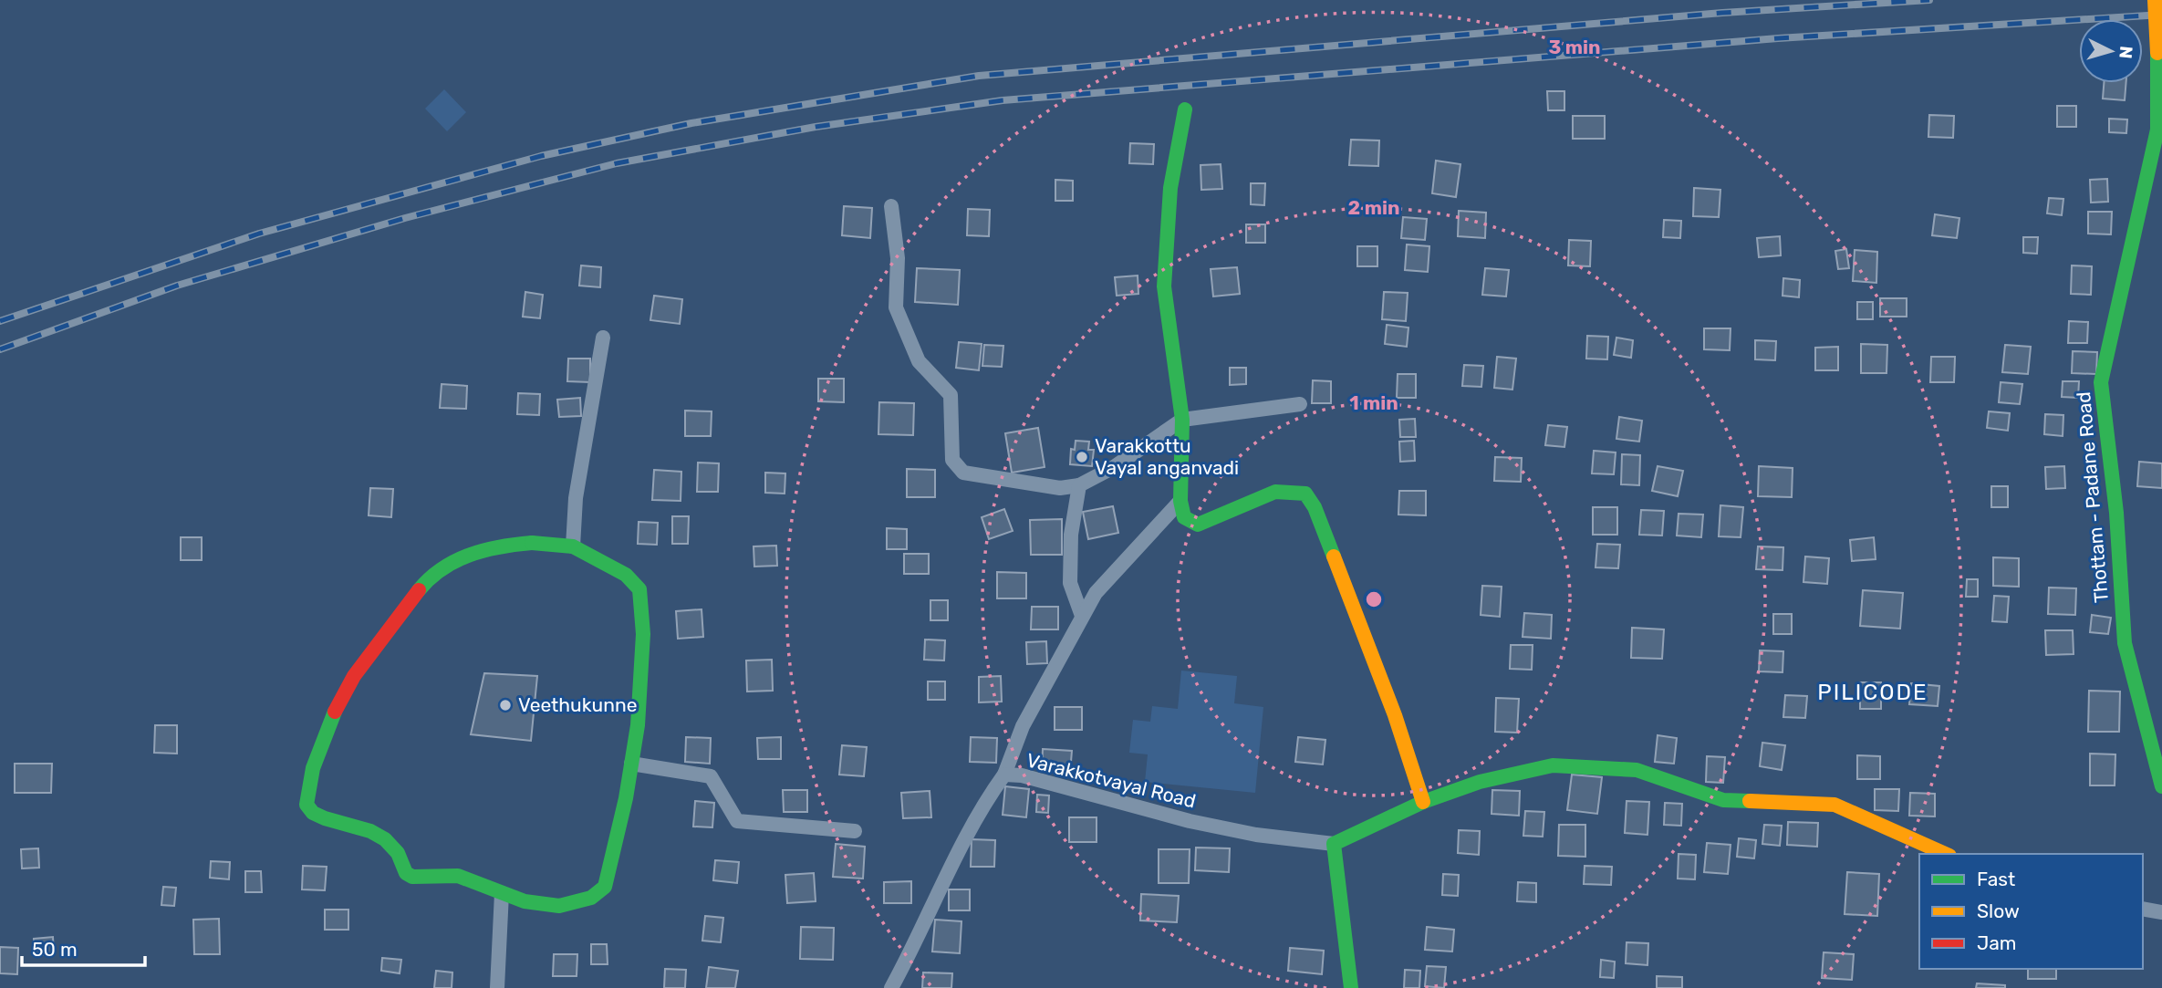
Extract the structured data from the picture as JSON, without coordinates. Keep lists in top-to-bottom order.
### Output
{
  "streets": {
    "street": ["Thottam - Padane Road", "Varakkotvayal Road"]
  },
  "districts": ["PILICODE"],
  "places": ["Varakkottu Vayal anganvadi", "Veethukunne"],
  "legend": ["Fast", "Slow", "Jam"],
  "scale_bar": "50 m",
  "north": "right",
  "rings": ["3 min", "2 min", "1 min"]
}
